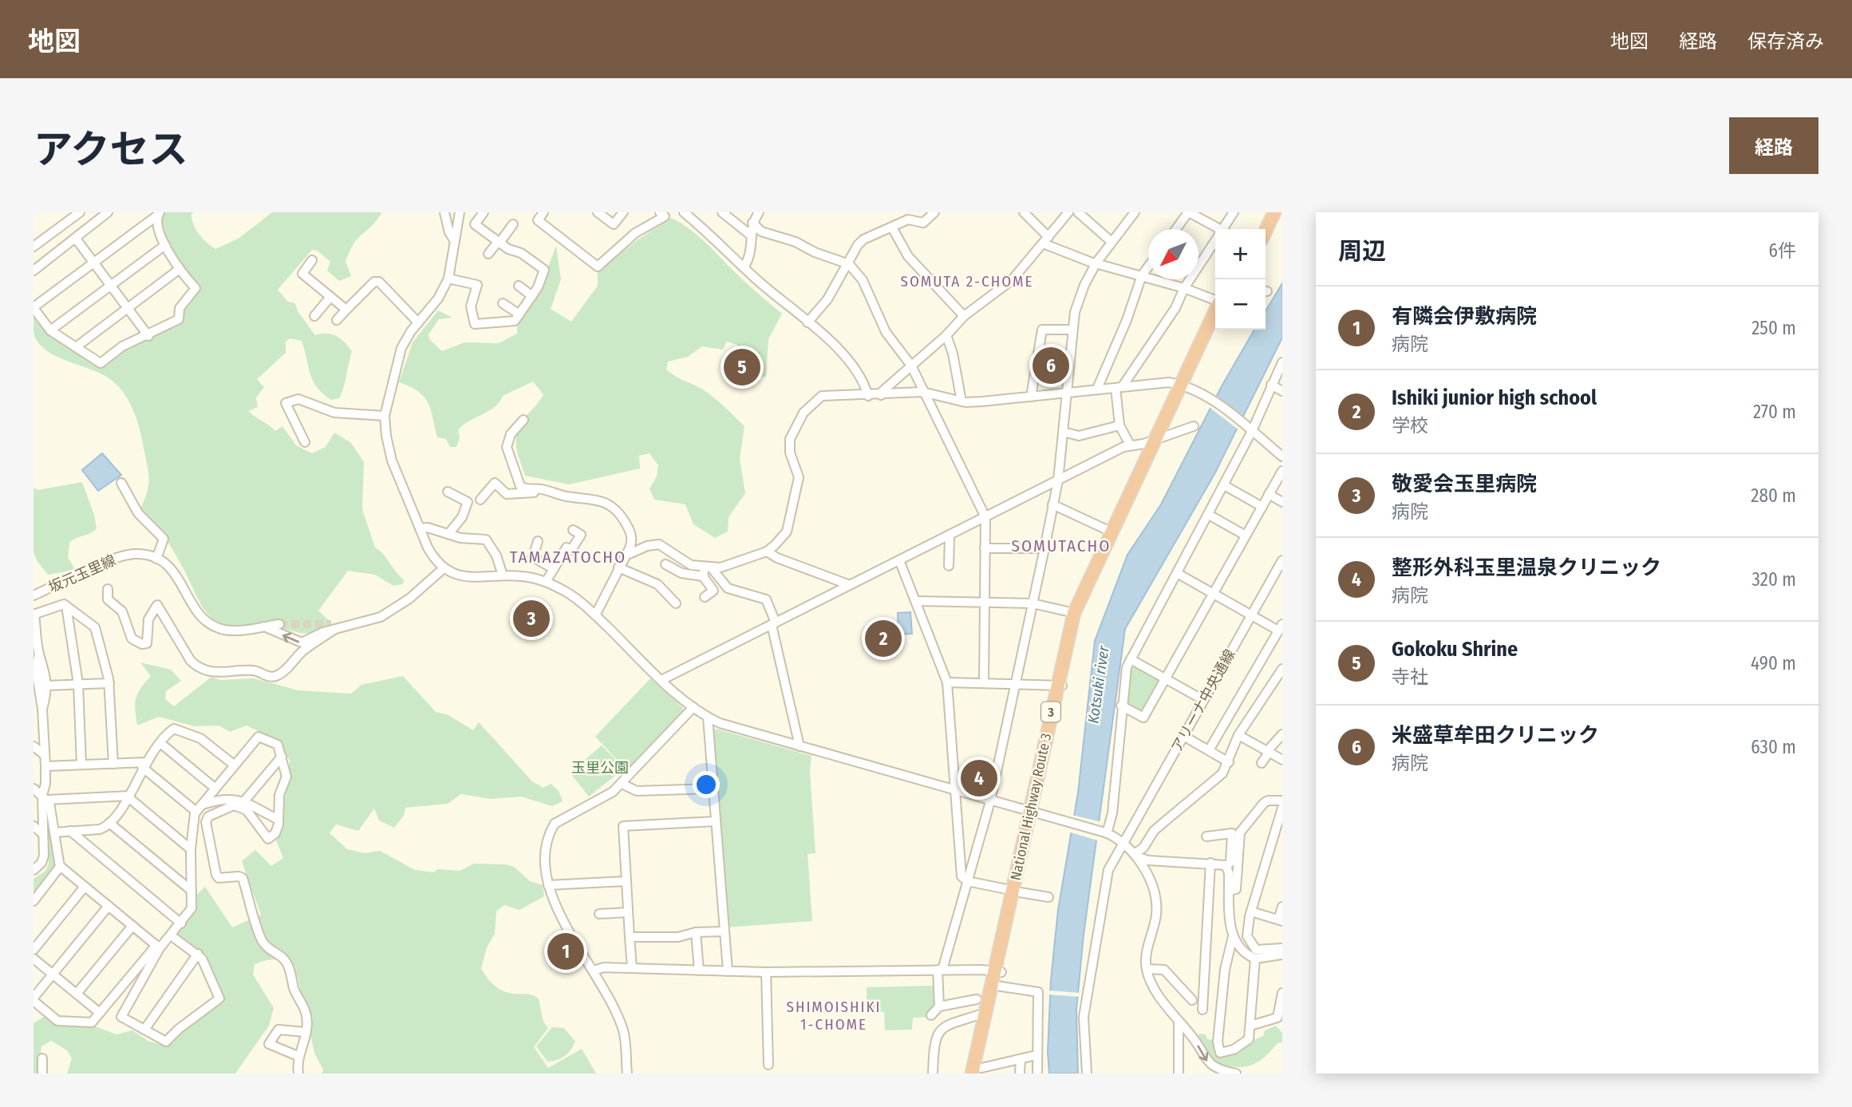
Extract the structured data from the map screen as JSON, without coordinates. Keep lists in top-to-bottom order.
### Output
{
  "streets": {
    "highway": ["3", "National Highway Route 3"],
    "street": ["坂元玉里線", "アリーナ中央通線"]
  },
  "districts": [
    "SOMUTA 2-CHOME",
    "SOMUTACHO",
    "TAMAZATOCHO",
    "SHIMOISHIKI 1-CHOME"
  ],
  "water": ["Kotsuki river"],
  "parks": ["玉里公園"],
  "north": "bottom left",
  "page": {
    "header": "地図",
    "nav": ["地図", "経路", "保存済み"],
    "title": "アクセス",
    "buttons": "経路",
    "heading": ["周辺", "6件"],
    "map_buttons": ["+", "−"],
    "list": [
      {
        "mark": "1",
        "name": "有隣会伊敷病院",
        "note": "病院",
        "value": "250 m"
      },
      {
        "mark": "2",
        "name": "Ishiki junior high school",
        "note": "学校",
        "value": "270 m"
      },
      {
        "mark": "3",
        "name": "敬愛会玉里病院",
        "note": "病院",
        "value": "280 m"
      },
      {
        "mark": "4",
        "name": "整形外科玉里温泉クリニック",
        "note": "病院",
        "value": "320 m"
      },
      {
        "mark": "5",
        "name": "Gokoku Shrine",
        "note": "寺社",
        "value": "490 m"
      },
      {
        "mark": "6",
        "name": "米盛草牟田クリニック",
        "note": "病院",
        "value": "630 m"
      }
    ],
    "pins": [
      "6",
      "5",
      "3",
      "2",
      "4",
      "1"
    ]
  }
}
